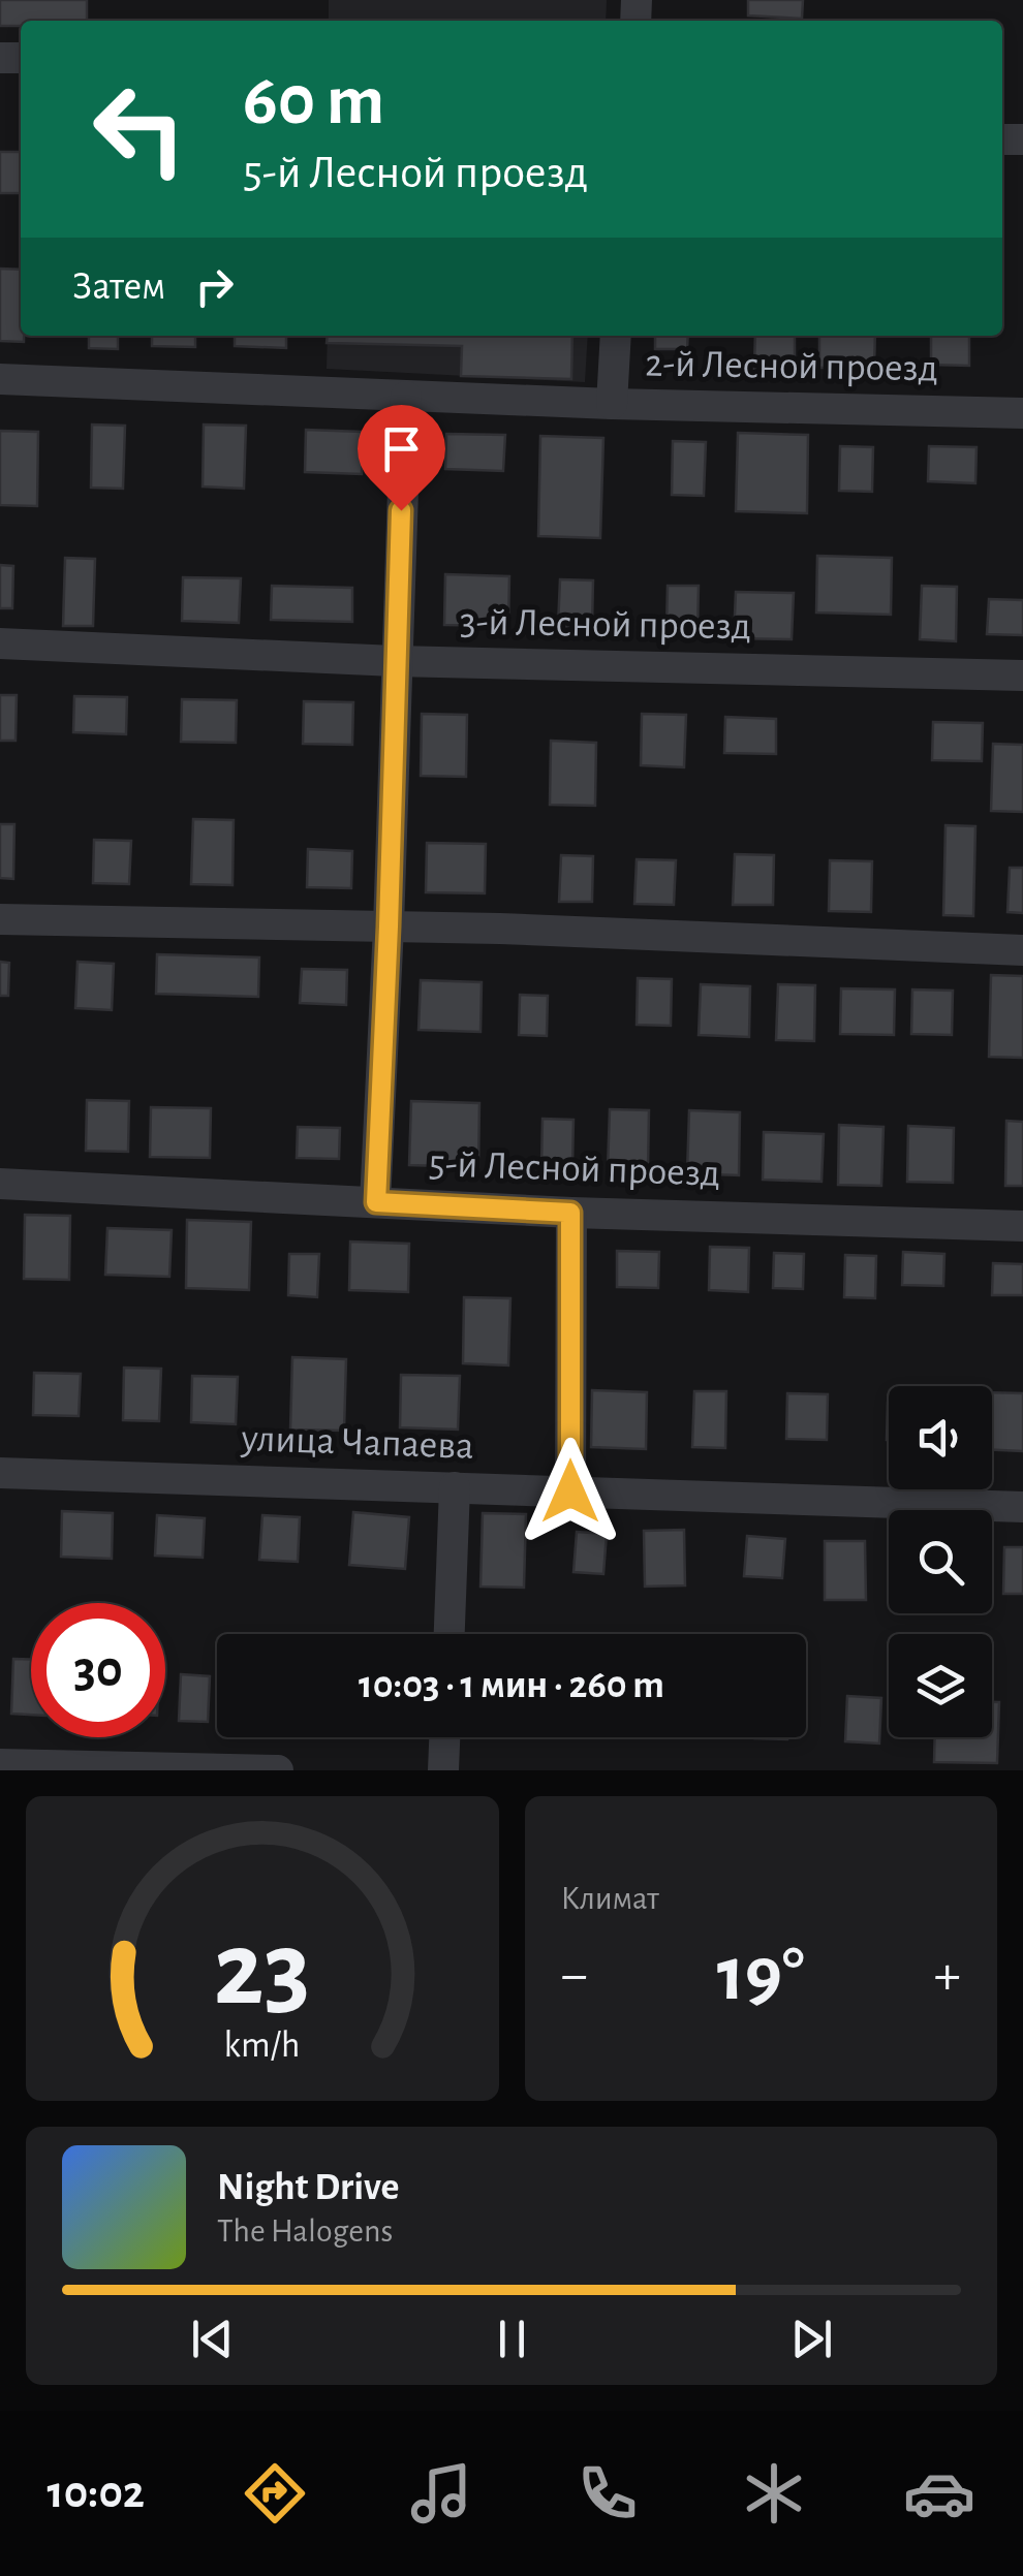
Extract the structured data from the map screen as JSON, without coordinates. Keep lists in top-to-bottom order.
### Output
{
  "streets": {
    "street": [
      "2-й Лесной проезд",
      "3-й Лесной проезд",
      "5-й Лесной проезд",
      "улица Чапаева"
    ]
  },
  "page": {
    "turn": ["60 m", "5-й Лесной проезд"],
    "then": "Затем",
    "limit": "30",
    "trip": "10:03 · 1 мин · 260 m",
    "tile": "Климат",
    "heat": ["−", "19°", "+"],
    "song": ["Night Drive", "The Halogens"],
    "tabs": "10:02",
    "gauge": ["23", "km/h"]
  }
}
